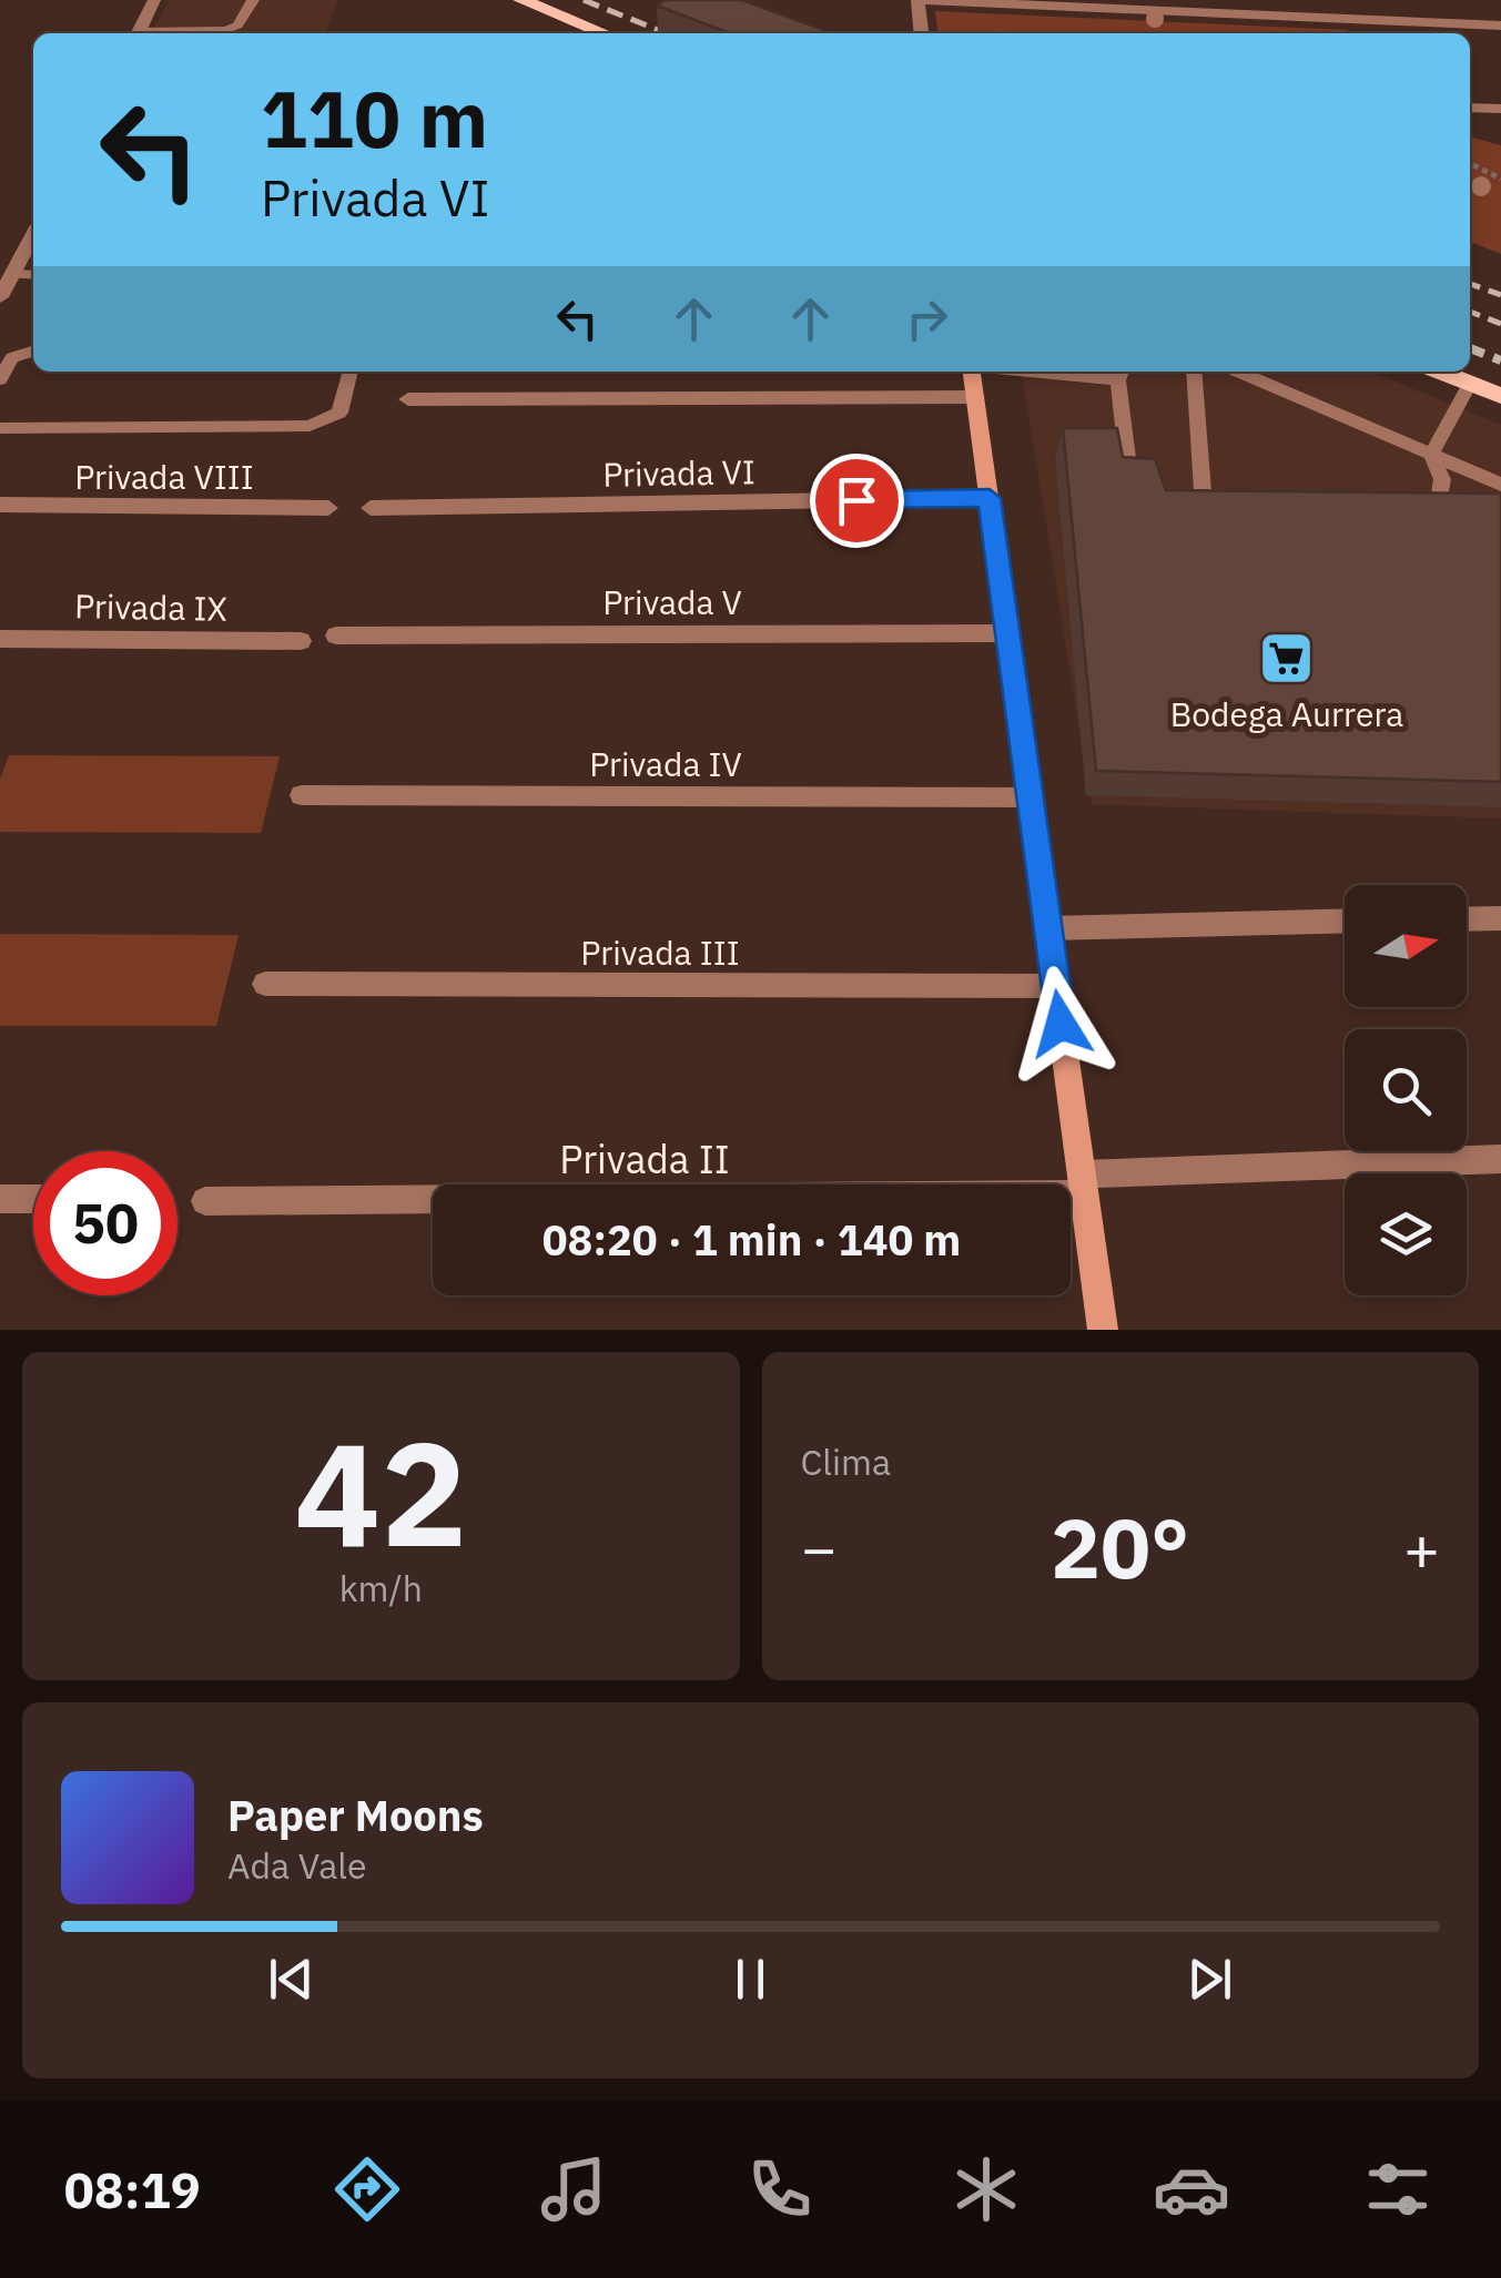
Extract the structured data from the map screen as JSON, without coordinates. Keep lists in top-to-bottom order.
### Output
{
  "streets": {
    "street": [
      "Privada VI",
      "Privada VIII",
      "Privada V",
      "Privada IX",
      "Privada IV",
      "Privada III",
      "Privada II"
    ]
  },
  "places": {
    "supermarket": ["Bodega Aurrera"]
  },
  "north": "right",
  "page": {
    "turn": ["110 m", "Privada VI"],
    "limit": "50",
    "trip": "08:20 · 1 min · 140 m",
    "tile": [
      ["42", "km/h"],
      "Clima"
    ],
    "heat": ["−", "20°", "+"],
    "song": ["Paper Moons", "Ada Vale"],
    "tabs": "08:19"
  }
}
